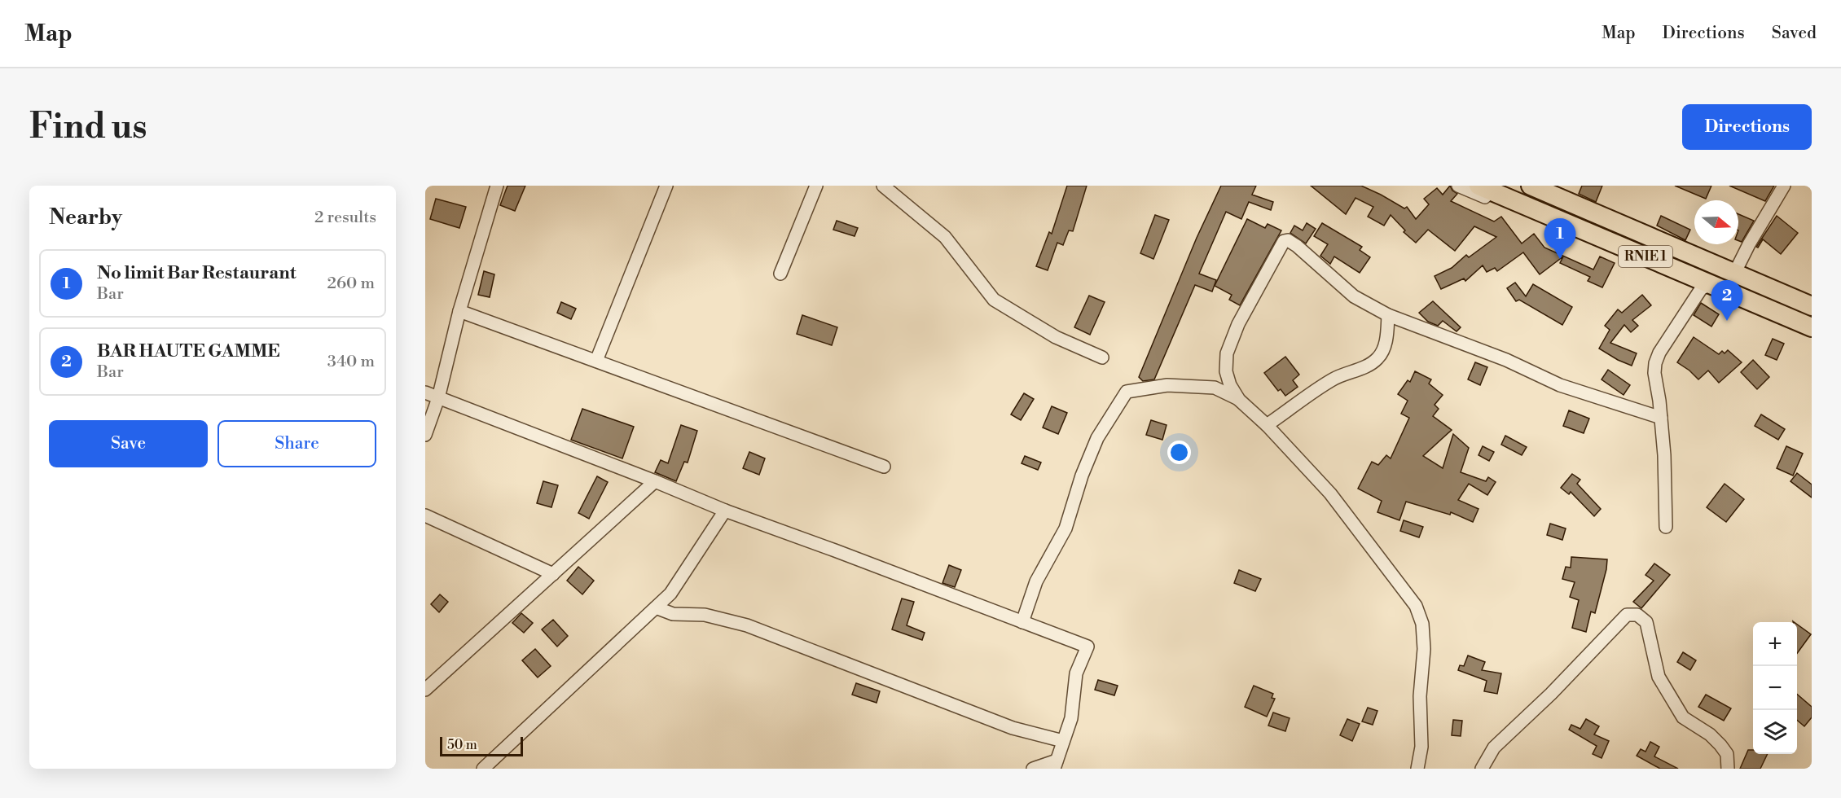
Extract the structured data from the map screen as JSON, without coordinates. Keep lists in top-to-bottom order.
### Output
{
  "streets": {
    "highway": ["RNIE 1"]
  },
  "scale_bar": "50 m",
  "north": "right",
  "page": {
    "header": "Map",
    "nav": ["Map", "Directions", "Saved"],
    "buttons": [
      "Directions",
      ["Save", "Share"]
    ],
    "title": "Find us",
    "heading": ["Nearby", "2 results"],
    "pins": ["1", "2"],
    "list": [
      {
        "mark": "1",
        "name": "No limit Bar Restaurant",
        "note": "Bar",
        "value": "260 m"
      },
      {
        "mark": "2",
        "name": "BAR HAUTE GAMME",
        "note": "Bar",
        "value": "340 m"
      }
    ],
    "map_buttons": ["+", "−"],
    "scale": "50 m"
  }
}
